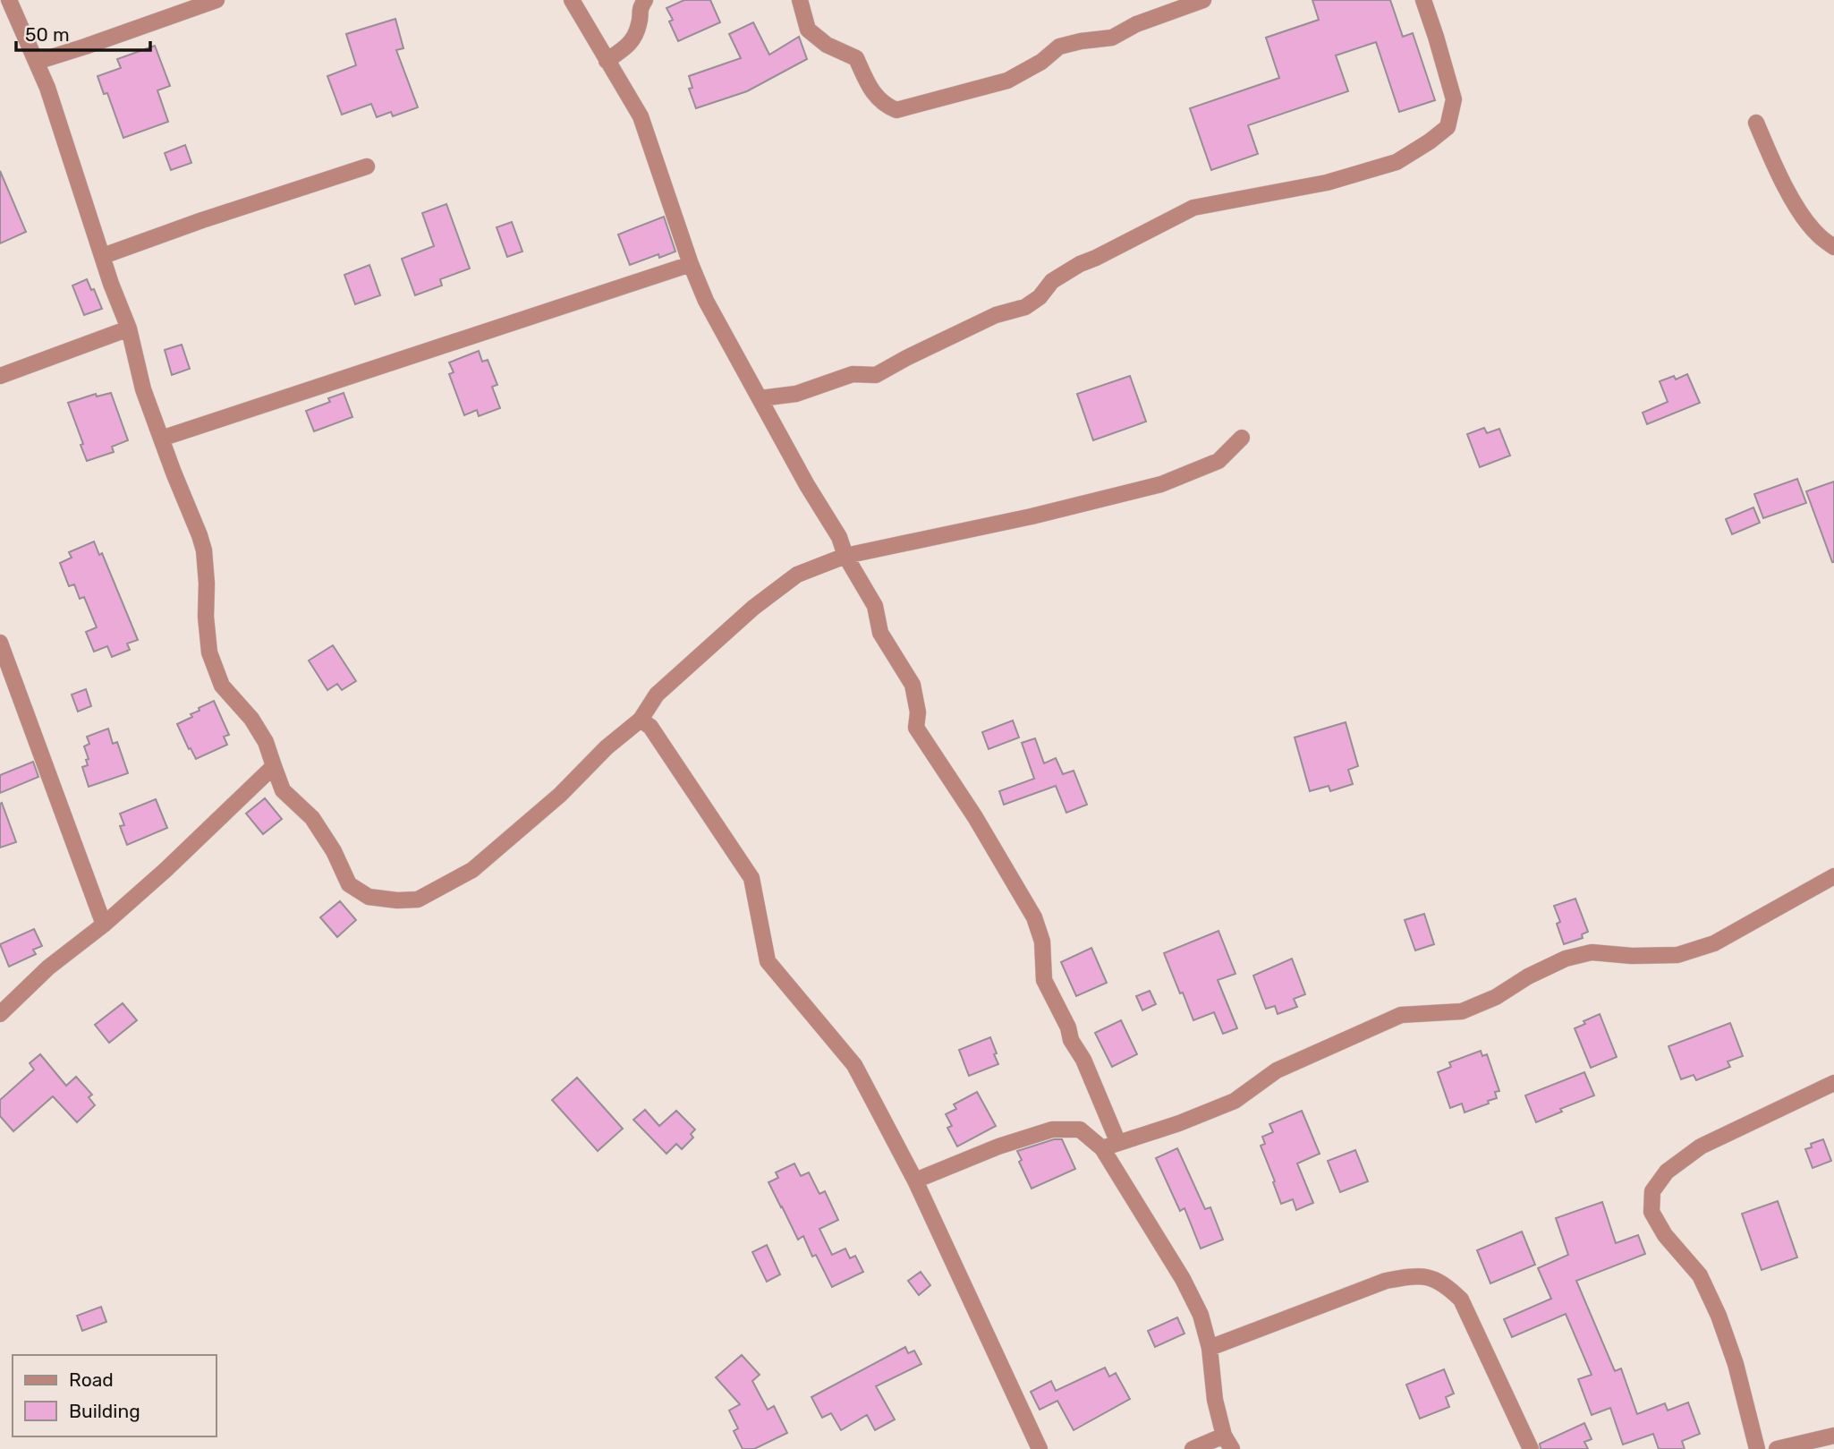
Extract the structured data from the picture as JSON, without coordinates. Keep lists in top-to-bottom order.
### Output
{
  "legend": ["Road", "Building"],
  "scale_bar": "50 m"
}
